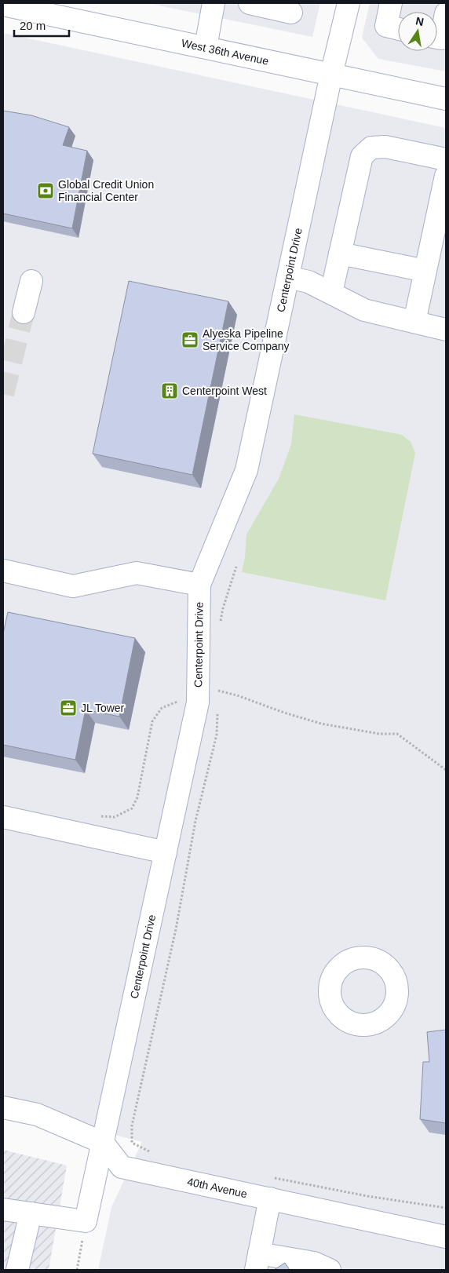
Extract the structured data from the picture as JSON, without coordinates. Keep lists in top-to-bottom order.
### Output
{
  "streets": {
    "street": ["West 36th Avenue", "Centerpoint Drive", "40th Avenue"]
  },
  "crossings": [
    ["West 36th Avenue", "Centerpoint Drive"],
    ["Centerpoint Drive", "40th Avenue"]
  ],
  "places": {
    "bank": ["Global Credit Union Financial Center"],
    "office": ["Alyeska Pipeline Service Company", "JL Tower"],
    "building": ["Centerpoint West"]
  },
  "scale_bar": "20 m",
  "north": "top"
}
